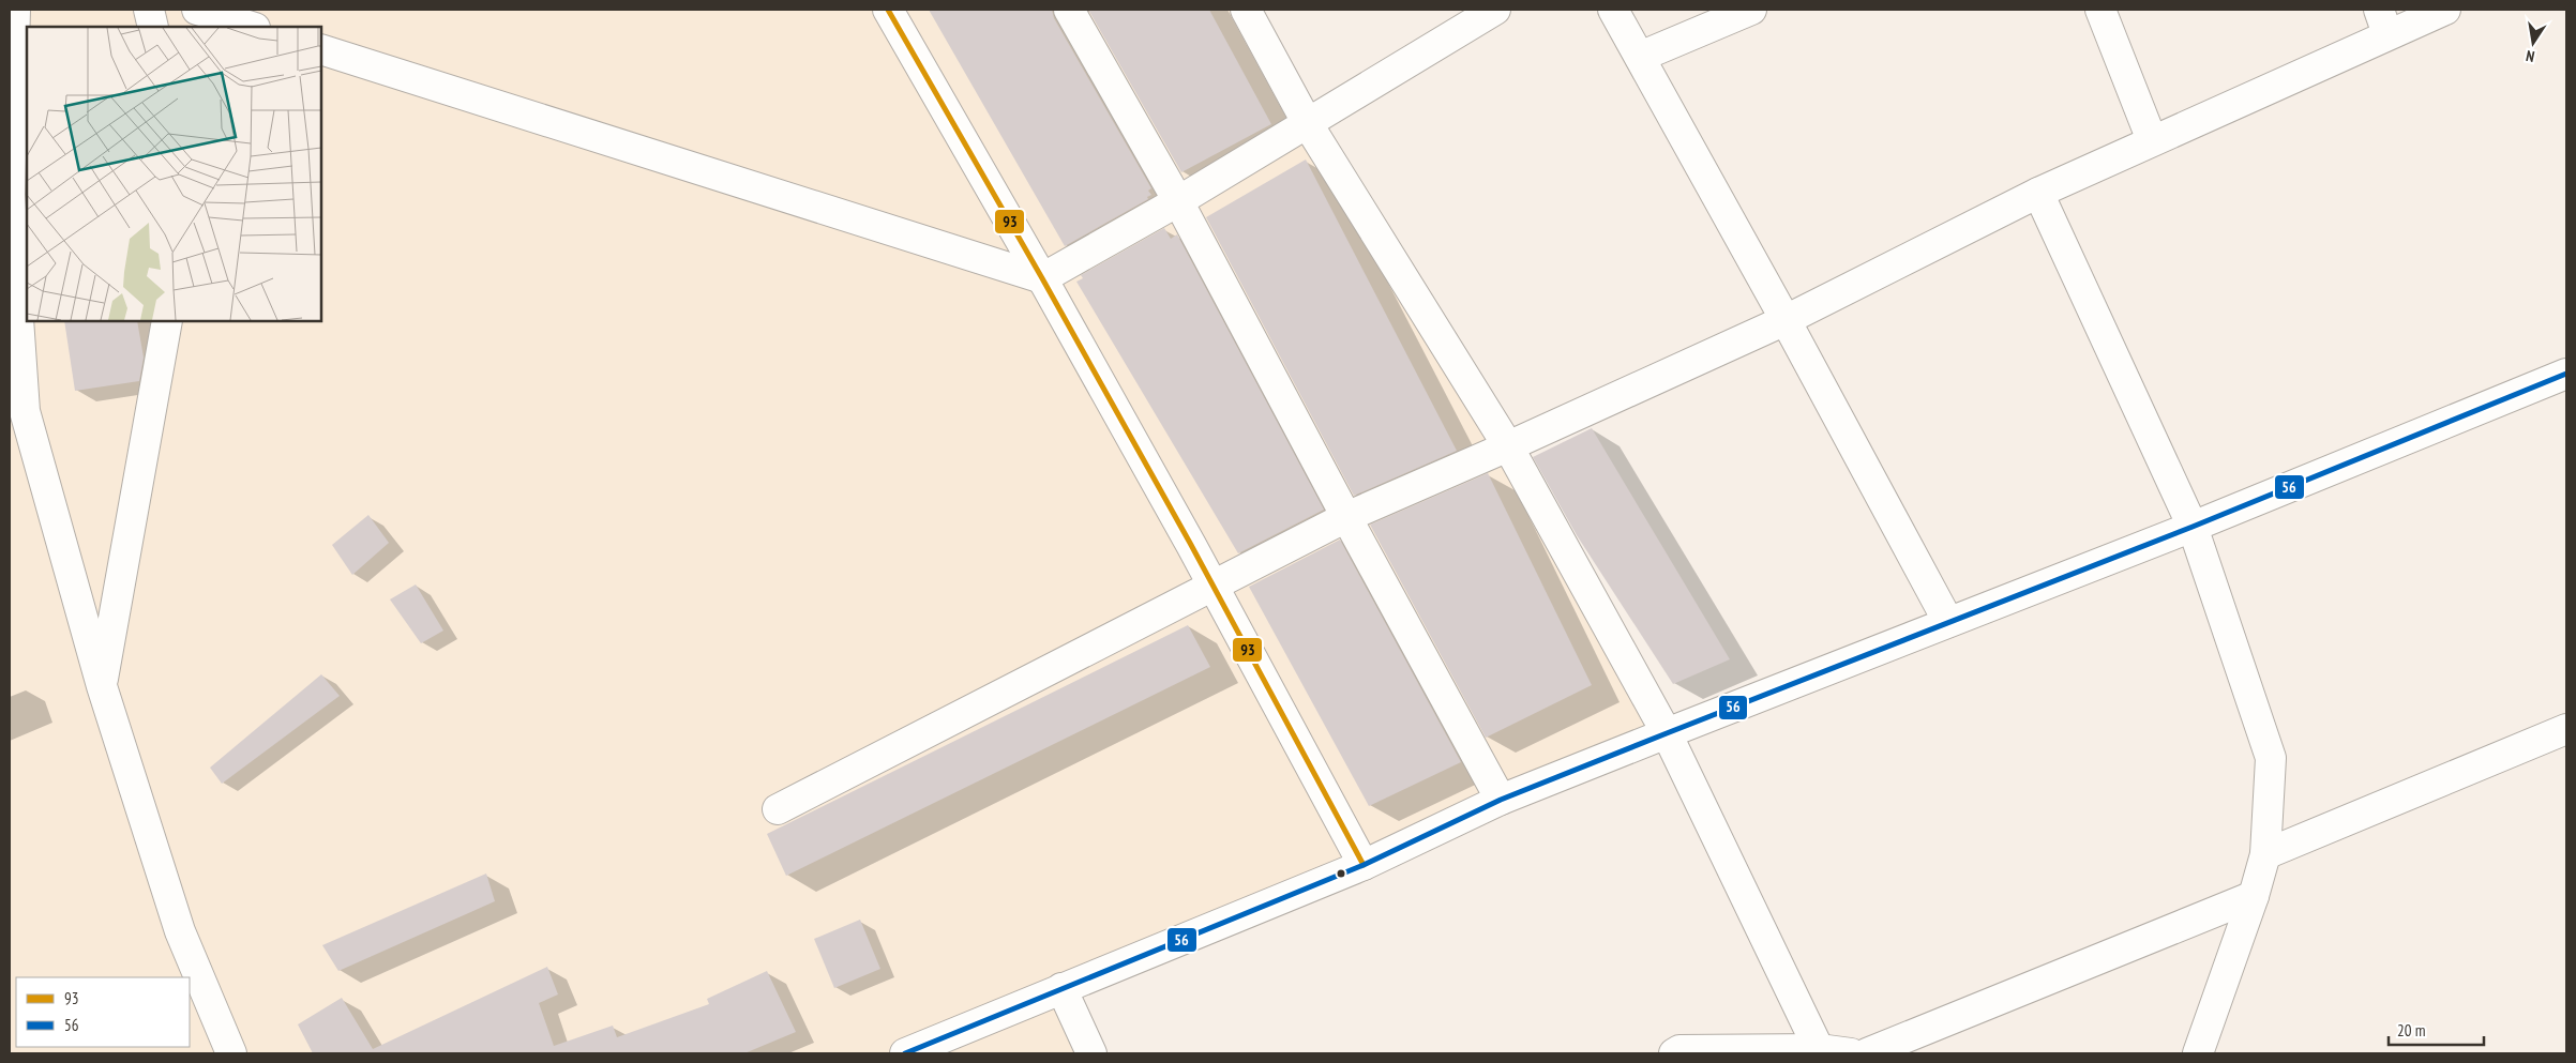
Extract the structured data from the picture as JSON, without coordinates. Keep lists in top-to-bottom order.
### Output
{
  "lines": ["transit line 93", "transit line 56"],
  "legend": ["93", "56"],
  "scale_bar": "20 m",
  "north": "bottom"
}
